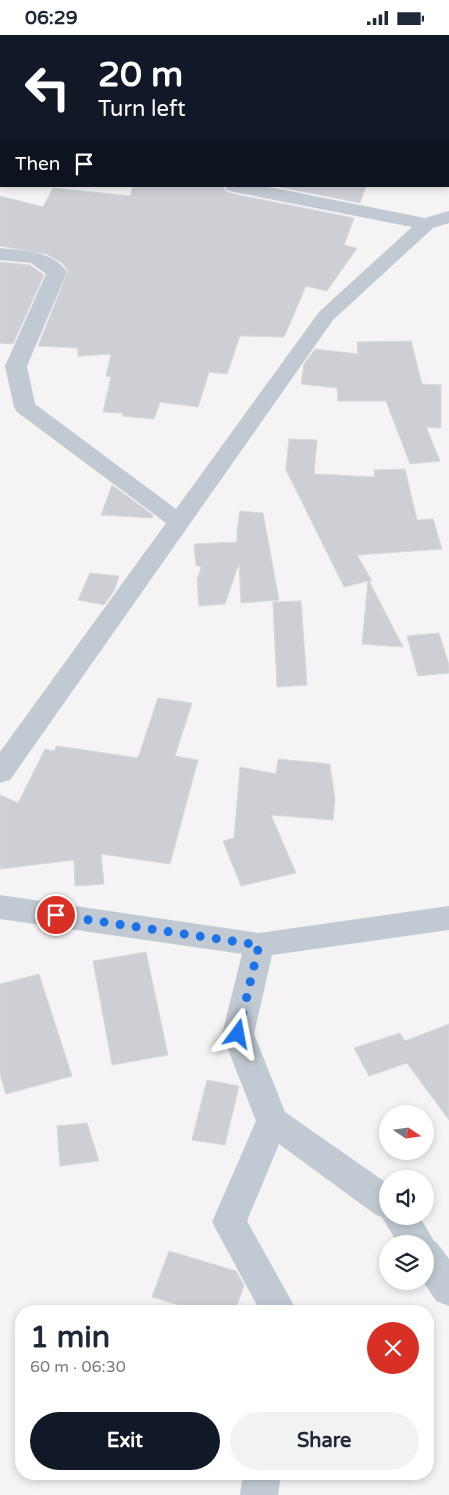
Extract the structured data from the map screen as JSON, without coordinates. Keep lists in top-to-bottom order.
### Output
{
  "north": "right",
  "page": {
    "status": "06:29",
    "turn": ["20 m", "Turn left"],
    "then": "Then",
    "heading": ["1 min", "60 m · 06:30"],
    "buttons": ["Exit", "Share"]
  }
}
